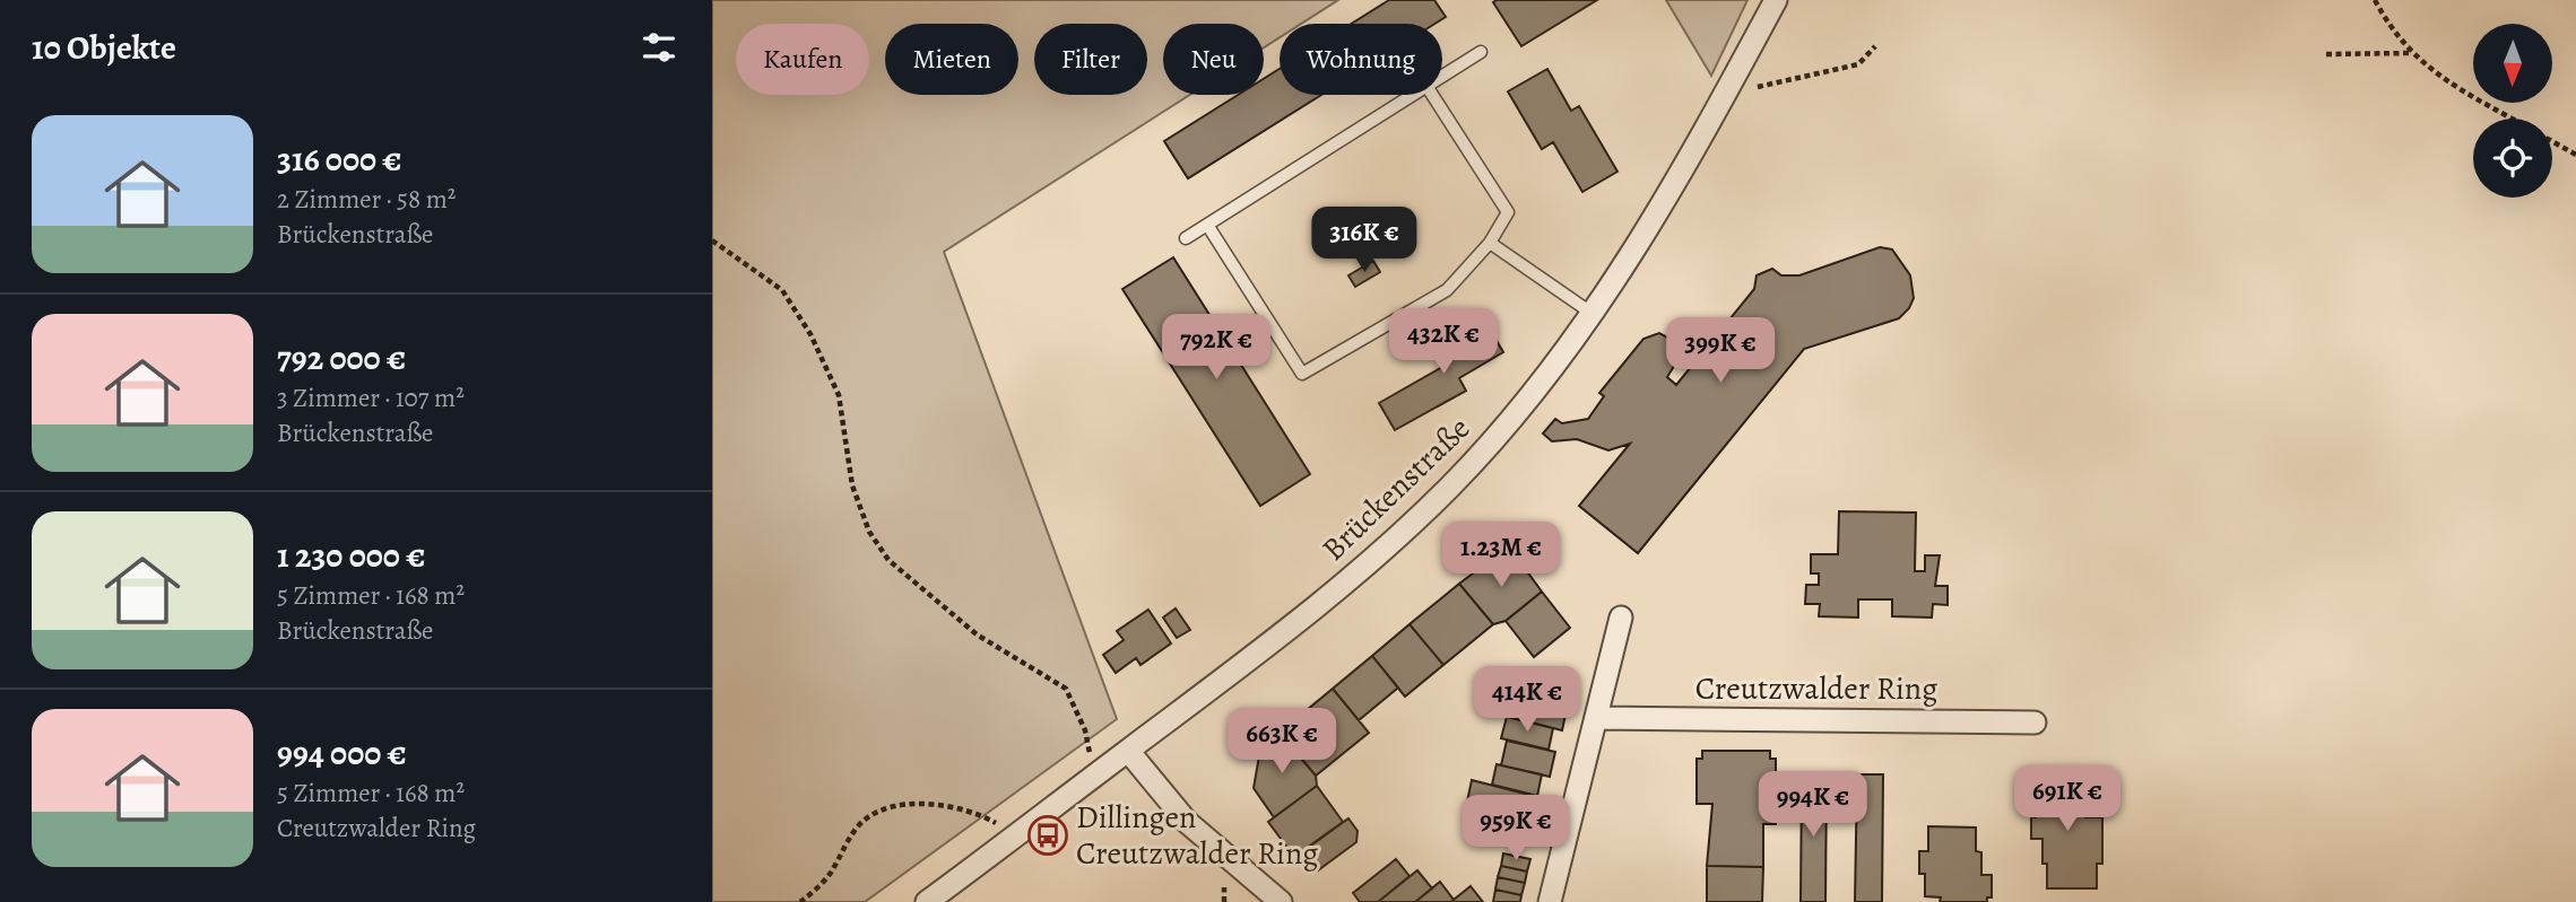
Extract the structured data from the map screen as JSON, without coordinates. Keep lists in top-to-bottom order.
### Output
{
  "streets": {
    "street": ["Brückenstraße", "Creutzwalder Ring"]
  },
  "places": {
    "bus stop": ["Dillingen Creutzwalder Ring"]
  },
  "north": "bottom",
  "page": {
    "heading": "10 Objekte",
    "chip": [
      "Kaufen",
      "Mieten",
      "Filter",
      "Neu",
      "Wohnung"
    ],
    "list": [
      {
        "name": "316 000 €",
        "note": "2 Zimmer · 58 m² · Brückenstraße"
      },
      {
        "name": "792 000 €",
        "note": "3 Zimmer · 107 m² · Brückenstraße"
      },
      {
        "name": "1 230 000 €",
        "note": "5 Zimmer · 168 m² · Brückenstraße"
      },
      {
        "name": "994 000 €",
        "note": "5 Zimmer · 168 m² · Creutzwalder Ring"
      }
    ],
    "price": [
      "316K €",
      "432K €",
      "792K €",
      "399K €",
      "1.23M €",
      "414K €",
      "663K €",
      "691K €",
      "994K €",
      "959K €"
    ]
  }
}
